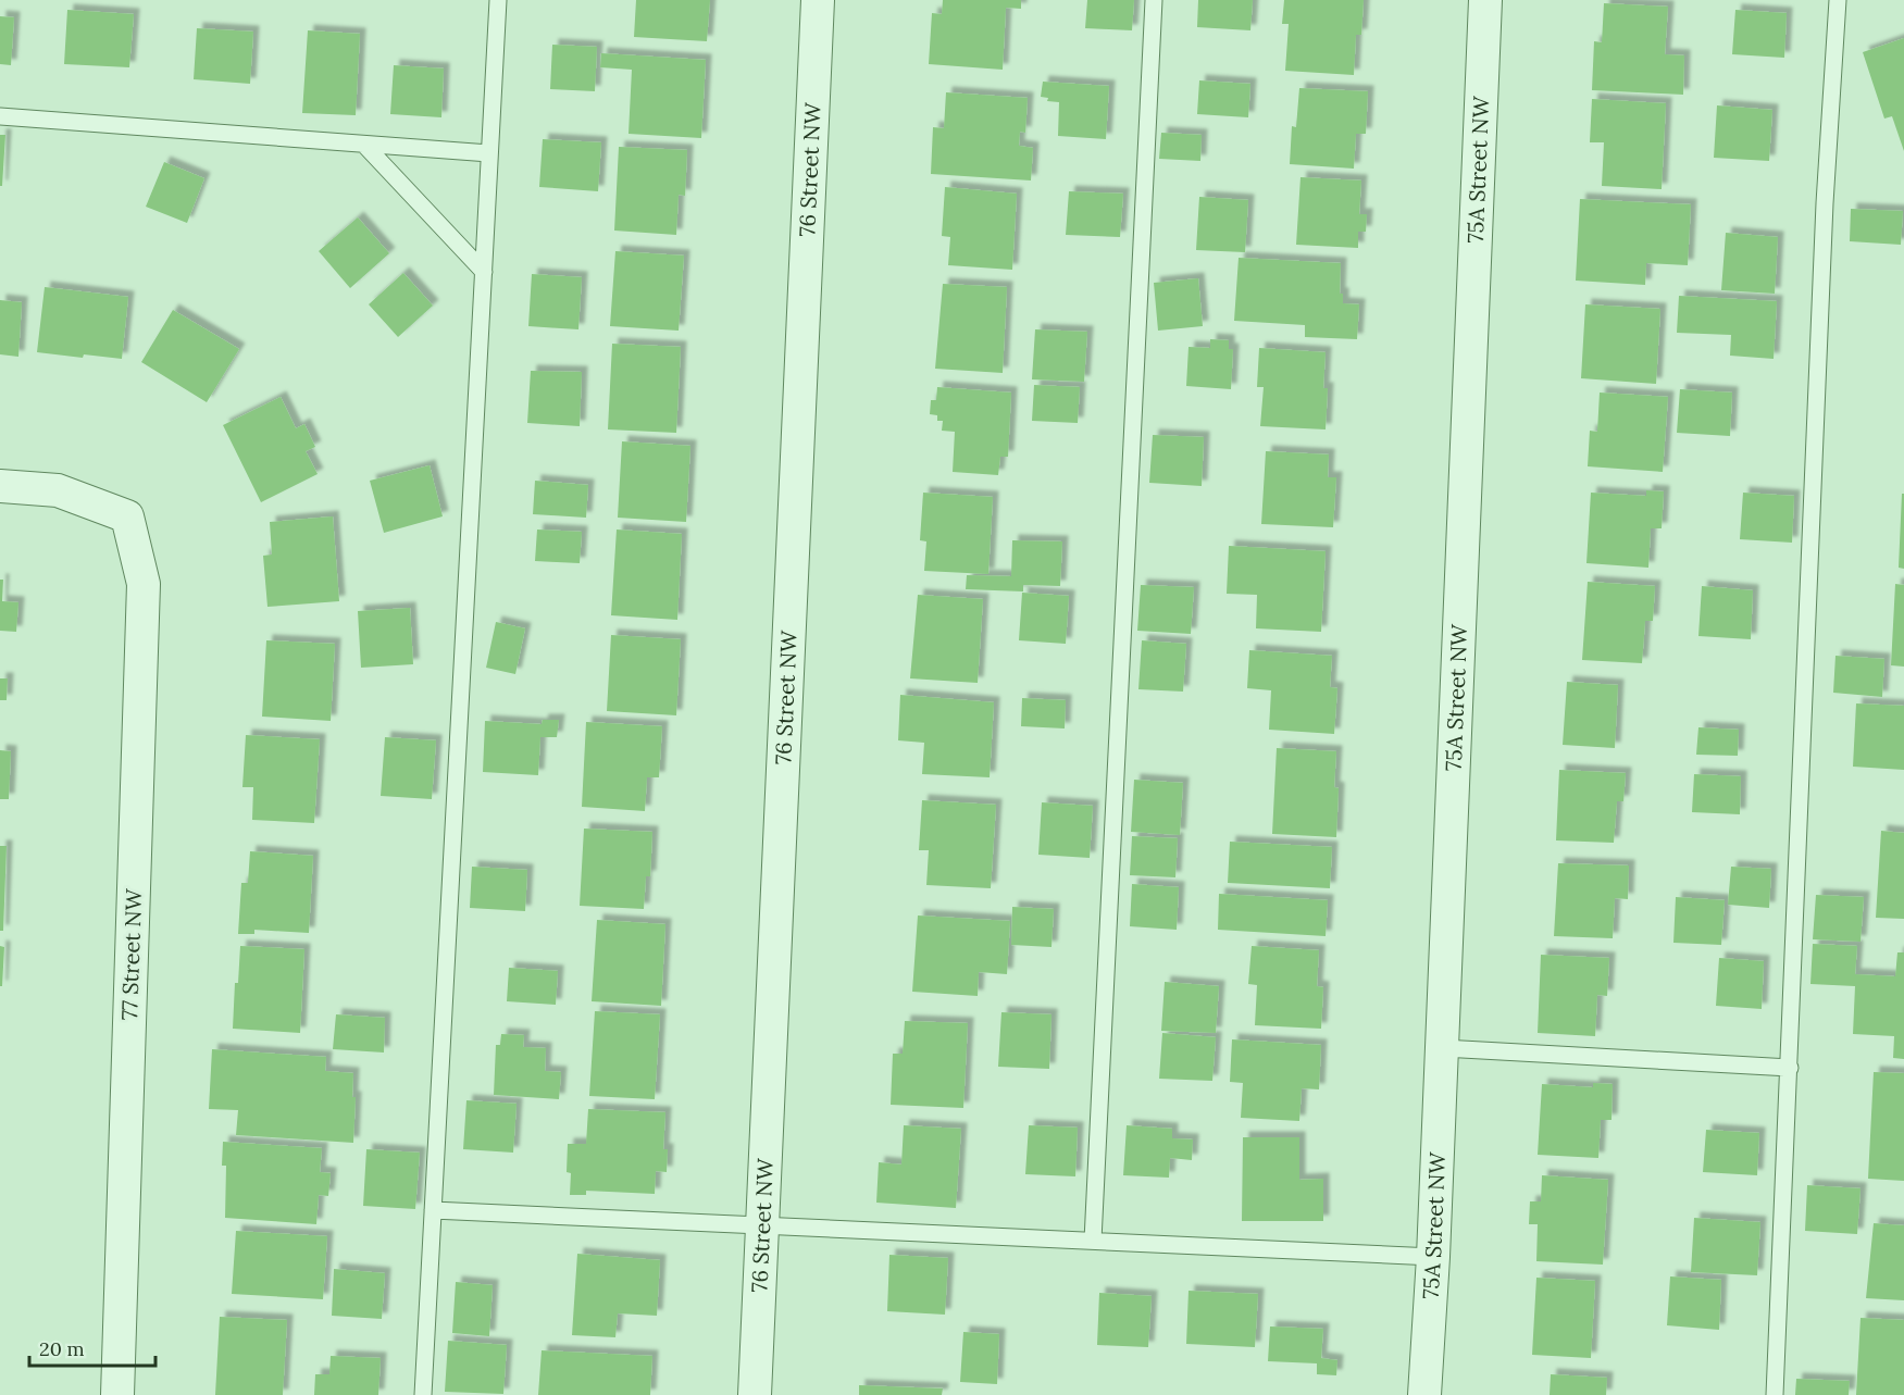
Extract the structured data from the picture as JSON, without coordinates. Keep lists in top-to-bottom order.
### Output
{
  "streets": {
    "street": ["76 Street NW", "75A Street NW", "77 Street NW"]
  },
  "scale_bar": "20 m"
}
